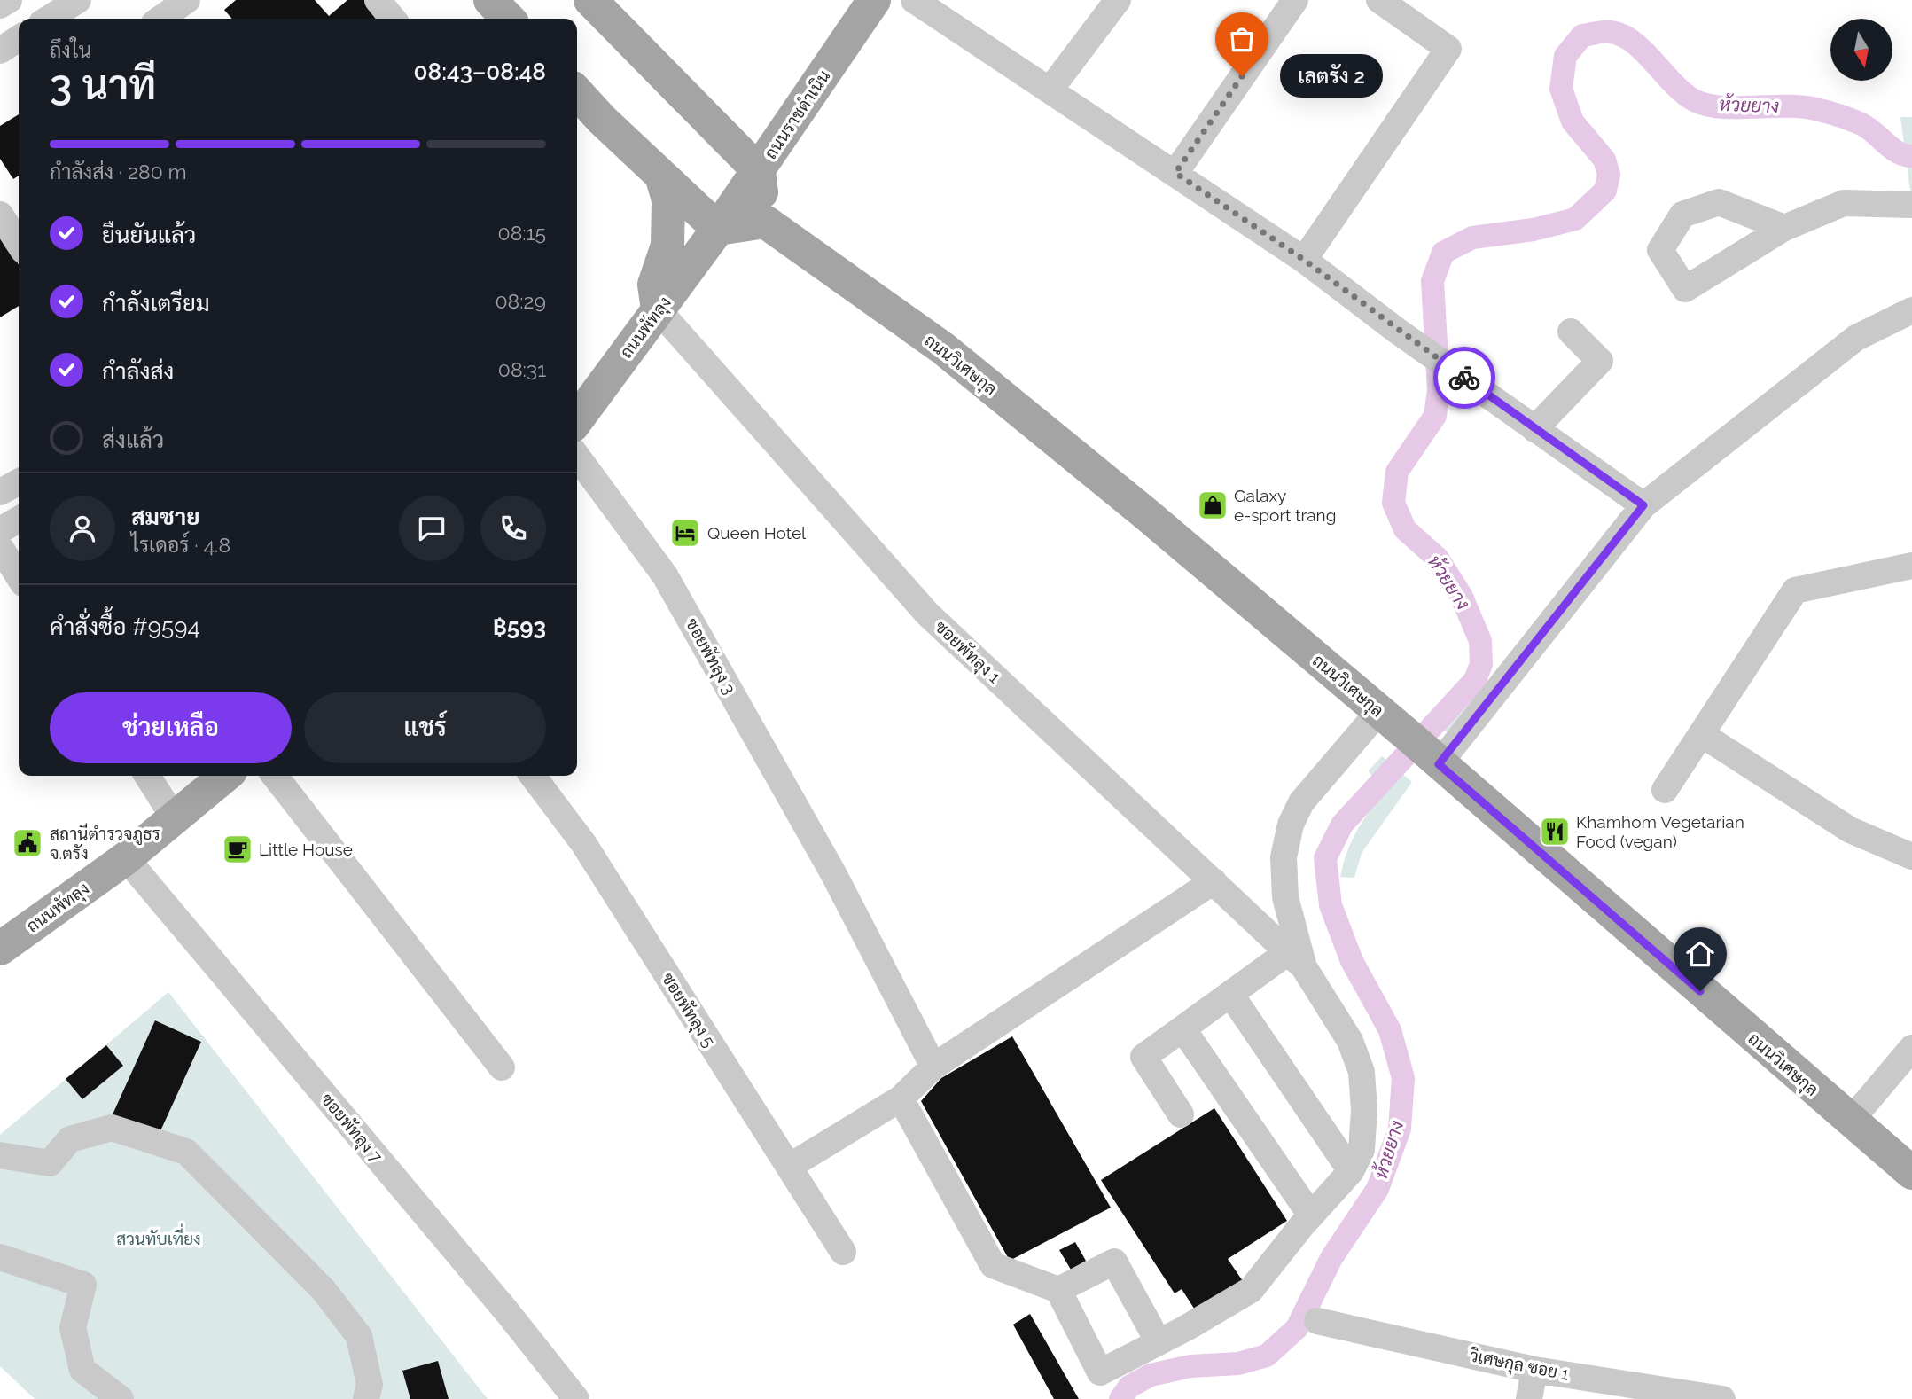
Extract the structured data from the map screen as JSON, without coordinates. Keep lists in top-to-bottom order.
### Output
{
  "streets": {
    "main road": ["ถนนราชดำเนิน", "ถนนพัทลุง", "ถนนวิเศษกุล"],
    "street": [
      "ซอยพัทลุง 1",
      "ซอยพัทลุง 3",
      "ซอยพัทลุง 5",
      "ซอยพัทลุง 7",
      "วิเศษกุล ซอย 1"
    ]
  },
  "crossings": [
    ["ถนนราชดำเนิน", "ถนนพัทลุง"],
    ["ถนนพัทลุง", "ซอยพัทลุง 1"],
    ["ถนนพัทลุง", "ซอยพัทลุง 7"]
  ],
  "water": ["ห้วยยาง"],
  "parks": ["สวนทับเที่ยง"],
  "places": {
    "other": ["เลตรัง 2"],
    "shop": ["Galaxy e-sport trang"],
    "hotel": ["Queen Hotel"],
    "restaurant": ["Khamhom Vegetarian Food (vegan)"],
    "public building": ["สถานีตำรวจภูธร จ.ตรัง"],
    "cafe": ["Little House"]
  },
  "north": "bottom",
  "page": {
    "heading": ["3 นาที", "ถึงใน", "08:43–08:48"],
    "panel": [
      "สมชาย",
      "ไรเดอร์ · 4.8",
      "คำสั่งซื้อ #9594",
      "฿593"
    ],
    "bubble": "เลตรัง 2",
    "bar": "กำลังส่ง · 280 m",
    "list": [
      ["ยืนยันแล้ว", "08:15"],
      ["กำลังเตรียม", "08:29"],
      ["กำลังส่ง", "08:31"],
      "ส่งแล้ว"
    ],
    "buttons": ["ช่วยเหลือ", "แชร์"]
  }
}
